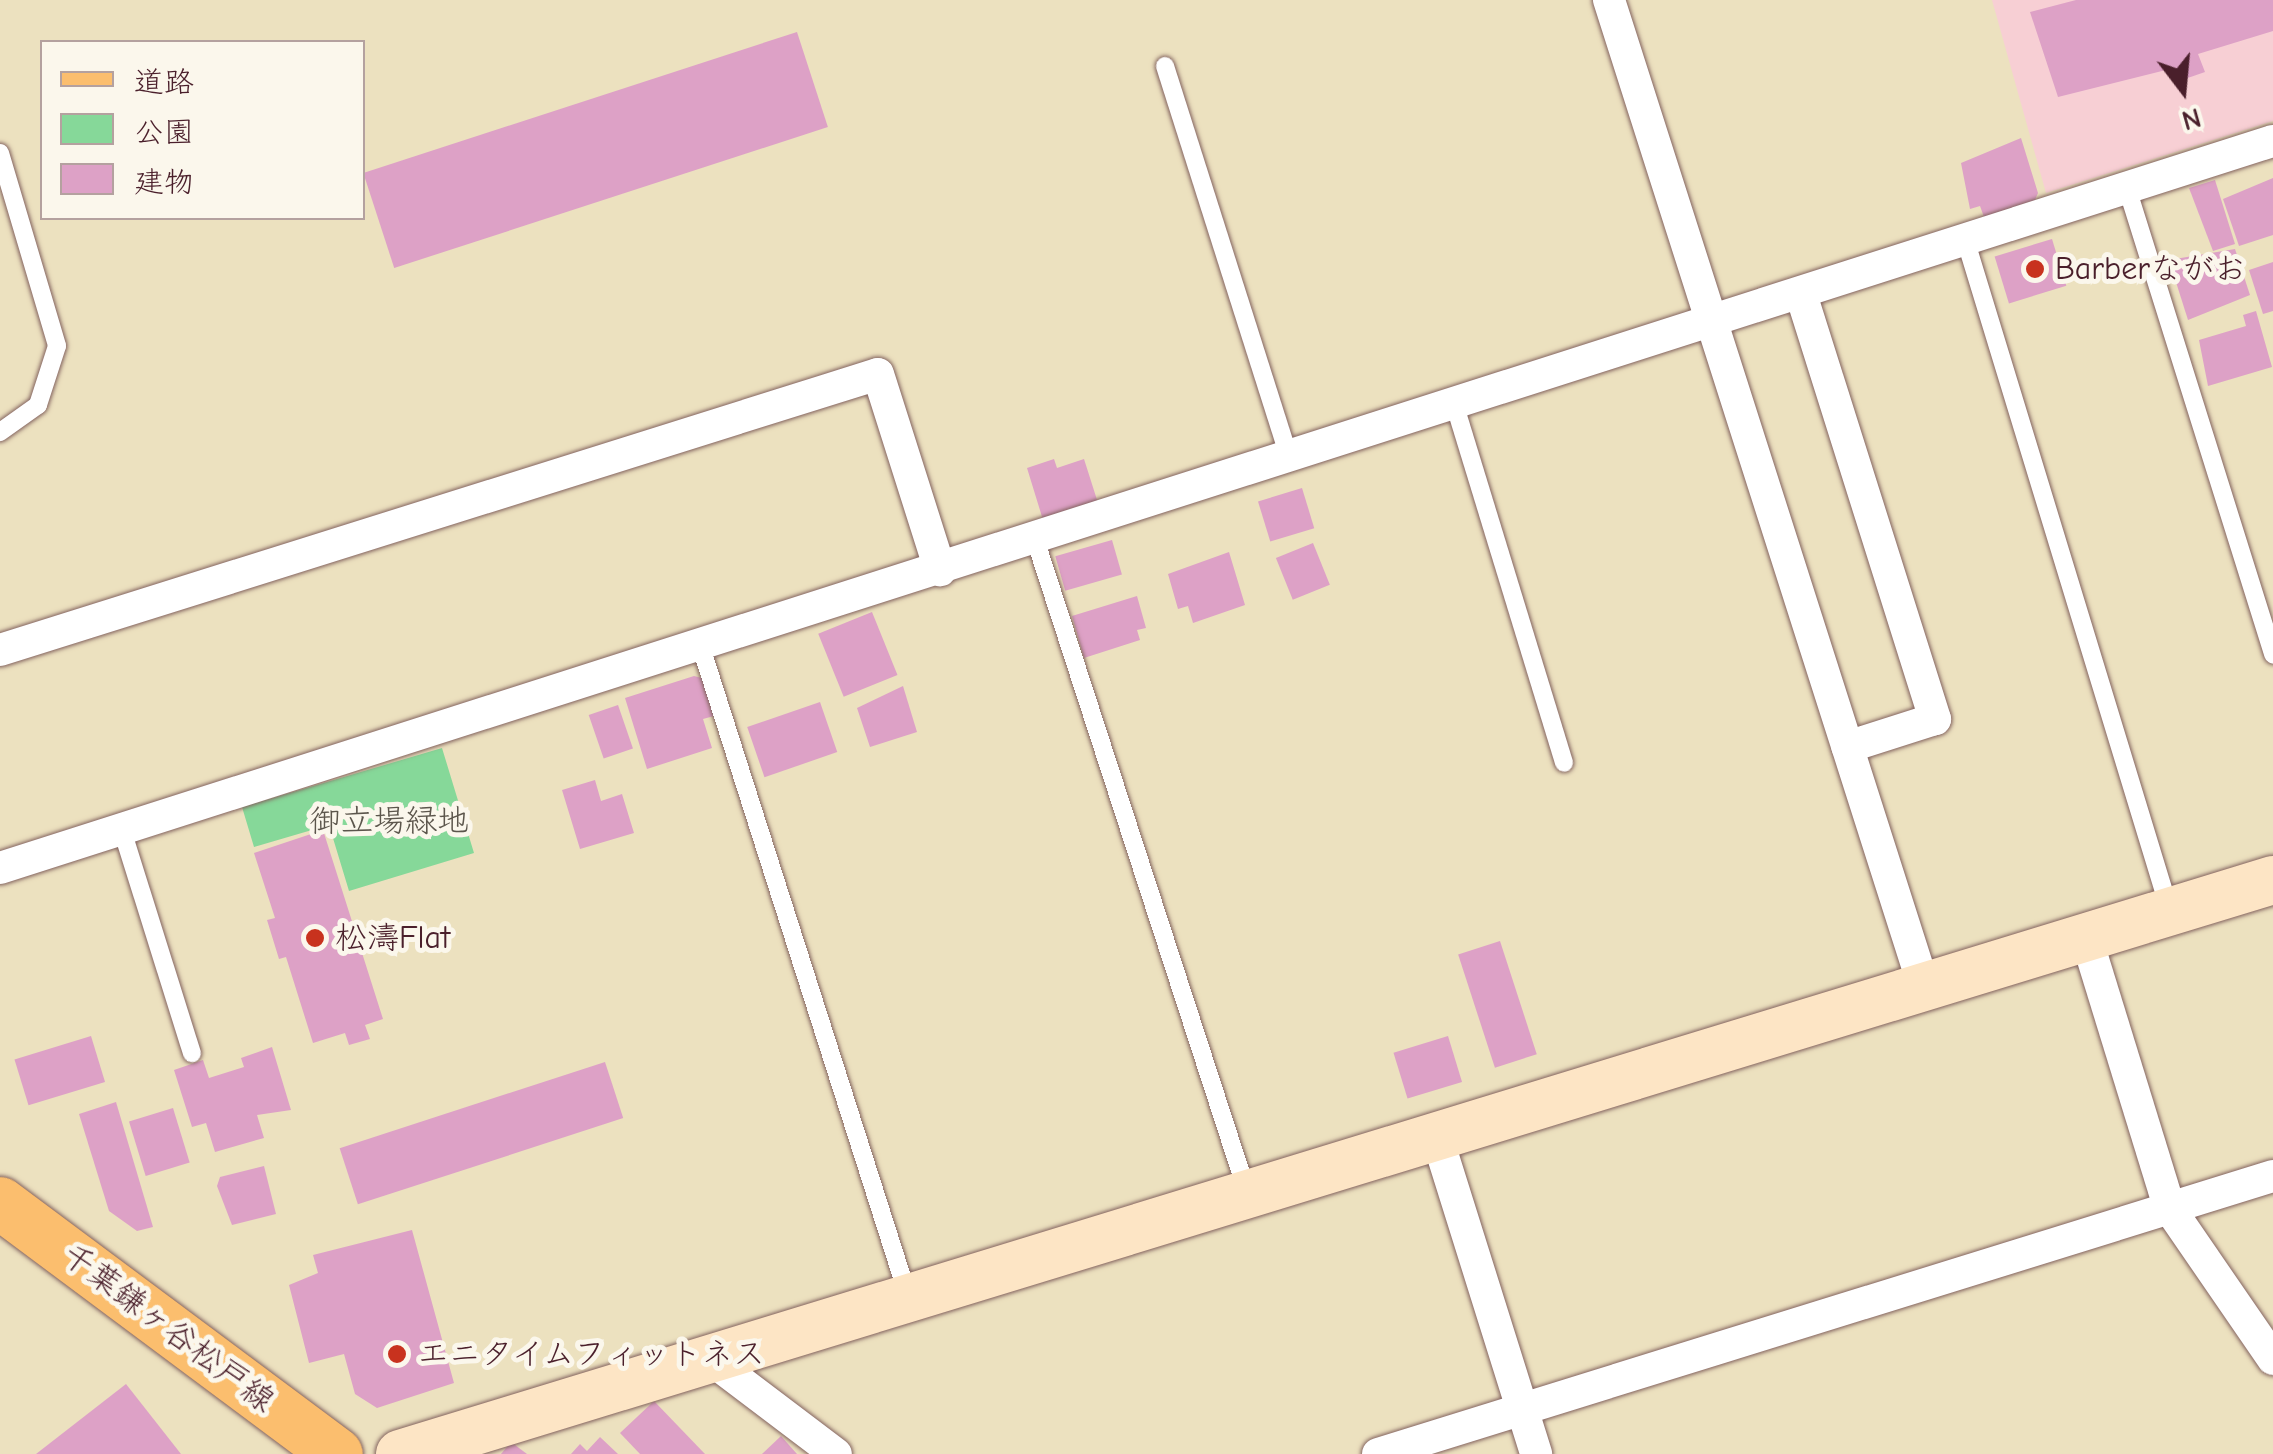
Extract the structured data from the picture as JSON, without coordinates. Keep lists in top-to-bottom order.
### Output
{
  "streets": {
    "main road": ["千葉鎌ヶ谷松戸線"]
  },
  "parks": ["御立場緑地"],
  "places": ["Barberながお", "松濤Flat", "エニタイムフィットネス"],
  "legend": ["道路", "公園", "建物"],
  "north": "bottom"
}
